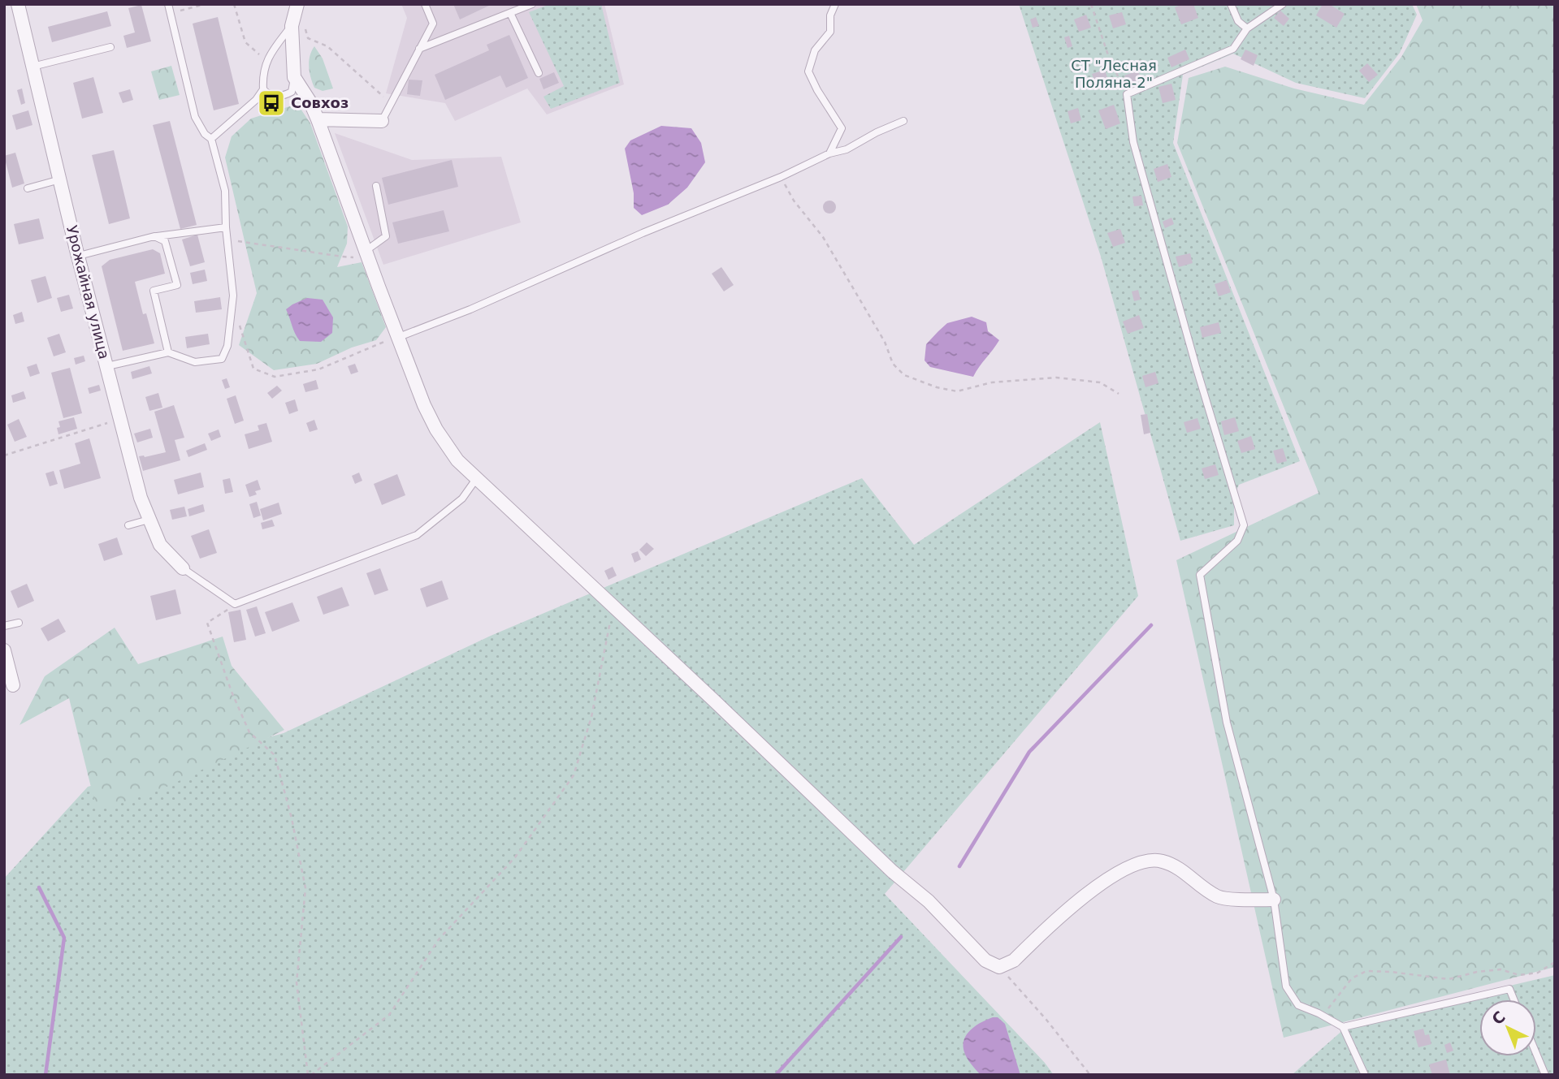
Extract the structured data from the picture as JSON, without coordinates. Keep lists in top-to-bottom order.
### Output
{
  "streets": {
    "street": ["Урожайная улица"]
  },
  "parks": ["СТ \"Лесная Поляна-2\""],
  "places": {
    "bus stop": ["Совхоз"]
  },
  "north": "top left"
}
